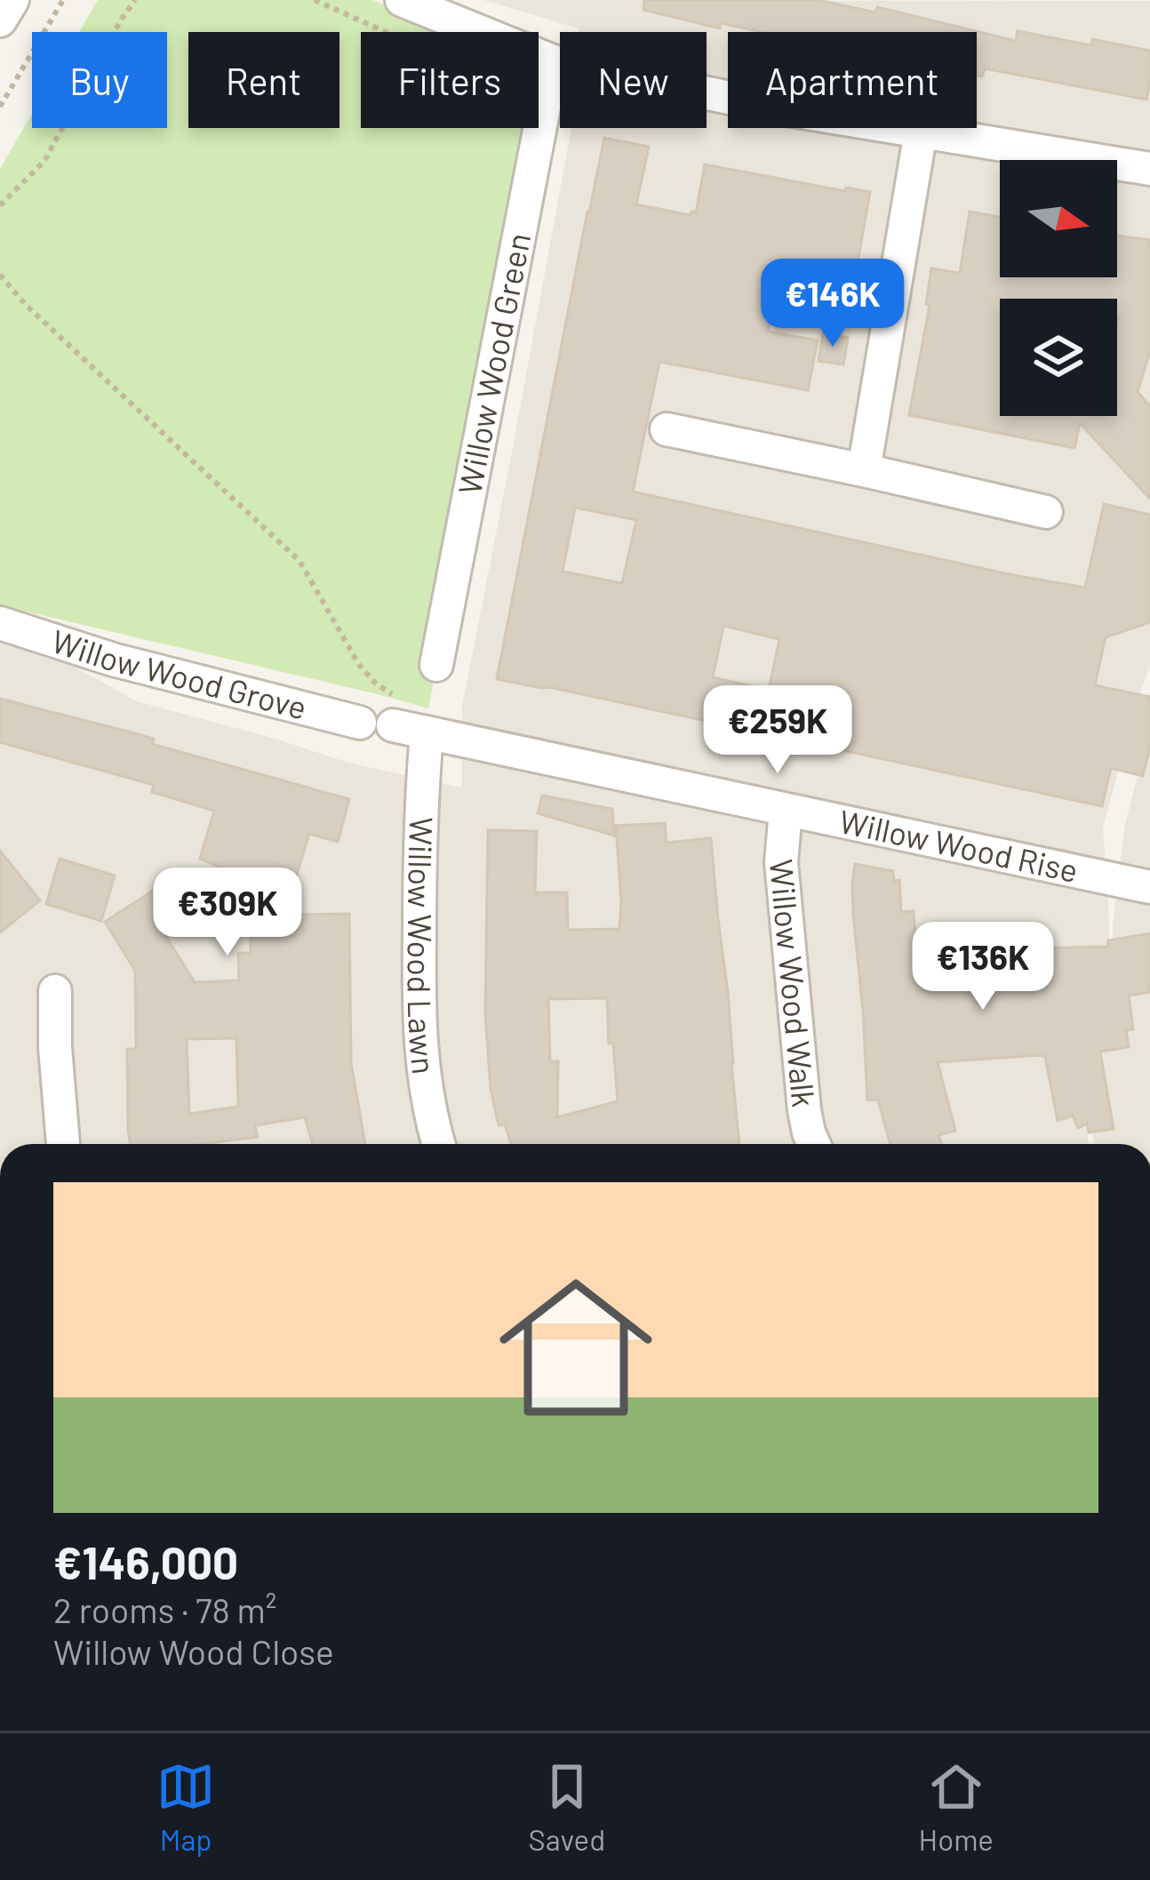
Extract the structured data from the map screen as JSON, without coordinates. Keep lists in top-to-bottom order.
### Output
{
  "streets": {
    "street": [
      "Willow Wood Green",
      "Willow Wood Grove",
      "Willow Wood Rise",
      "Willow Wood Lawn",
      "Willow Wood Walk"
    ]
  },
  "crossings": [
    ["Willow Wood Rise", "Willow Wood Lawn"],
    ["Willow Wood Rise", "Willow Wood Walk"]
  ],
  "north": "right",
  "page": {
    "chip": [
      "Buy",
      "Rent",
      "Filters",
      "New",
      "Apartment"
    ],
    "price": [
      "€146K",
      "€259K",
      "€309K",
      "€136K"
    ],
    "list": [
      {
        "name": "€146,000",
        "note": "2 rooms · 78 m² · Willow Wood Close"
      }
    ],
    "tabs": ["Map", "Saved", "Home"]
  }
}
